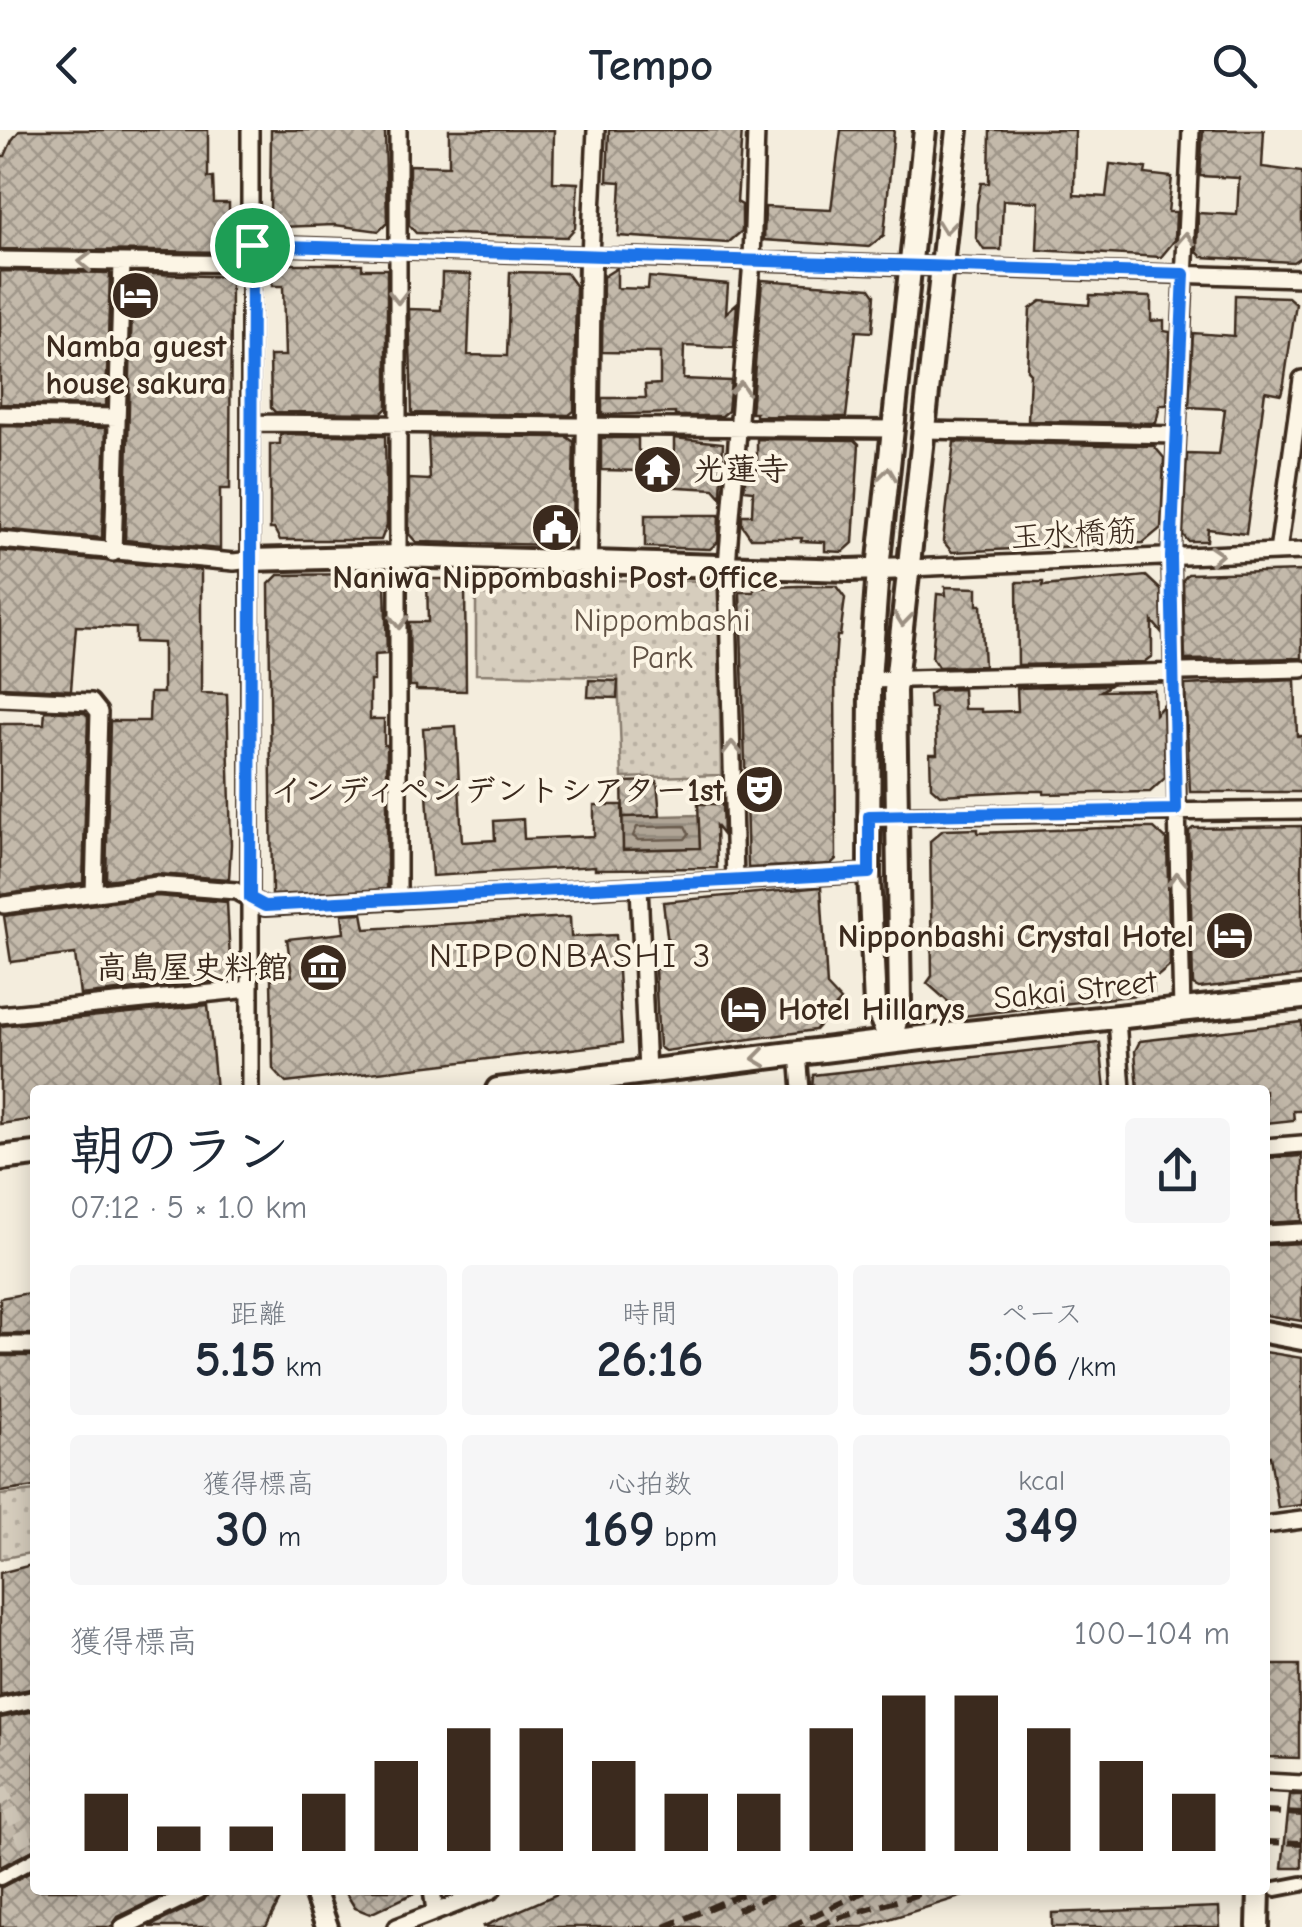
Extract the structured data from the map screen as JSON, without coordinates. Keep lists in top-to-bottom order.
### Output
{
  "streets": {
    "main road": ["Sakai Street"],
    "street": ["玉水橋筋"]
  },
  "districts": ["NIPPONBASHI 3"],
  "parks": ["Nippombashi Park"],
  "places": {
    "hotel": ["Namba guest house sakura", "Nipponbashi Crystal Hotel", "Hotel Hillarys"],
    "temple": ["光蓮寺"],
    "public building": ["Naniwa Nippombashi Post Office"],
    "theatre": ["インディペンデントシアター1st"],
    "museum": ["高島屋史料館"]
  },
  "page": {
    "header": "Tempo",
    "heading": ["朝のラン", "07:12 · 5 × 1.0 km"],
    "stats": [
      ["距離", "5.15 km"],
      ["時間", "26:16"],
      ["ペース", "5:06 /km"],
      ["獲得標高", "30 m"],
      ["心拍数", "169 bpm"],
      ["kcal", "349"]
    ],
    "chart": ["獲得標高", "100–104 m"]
  }
}
